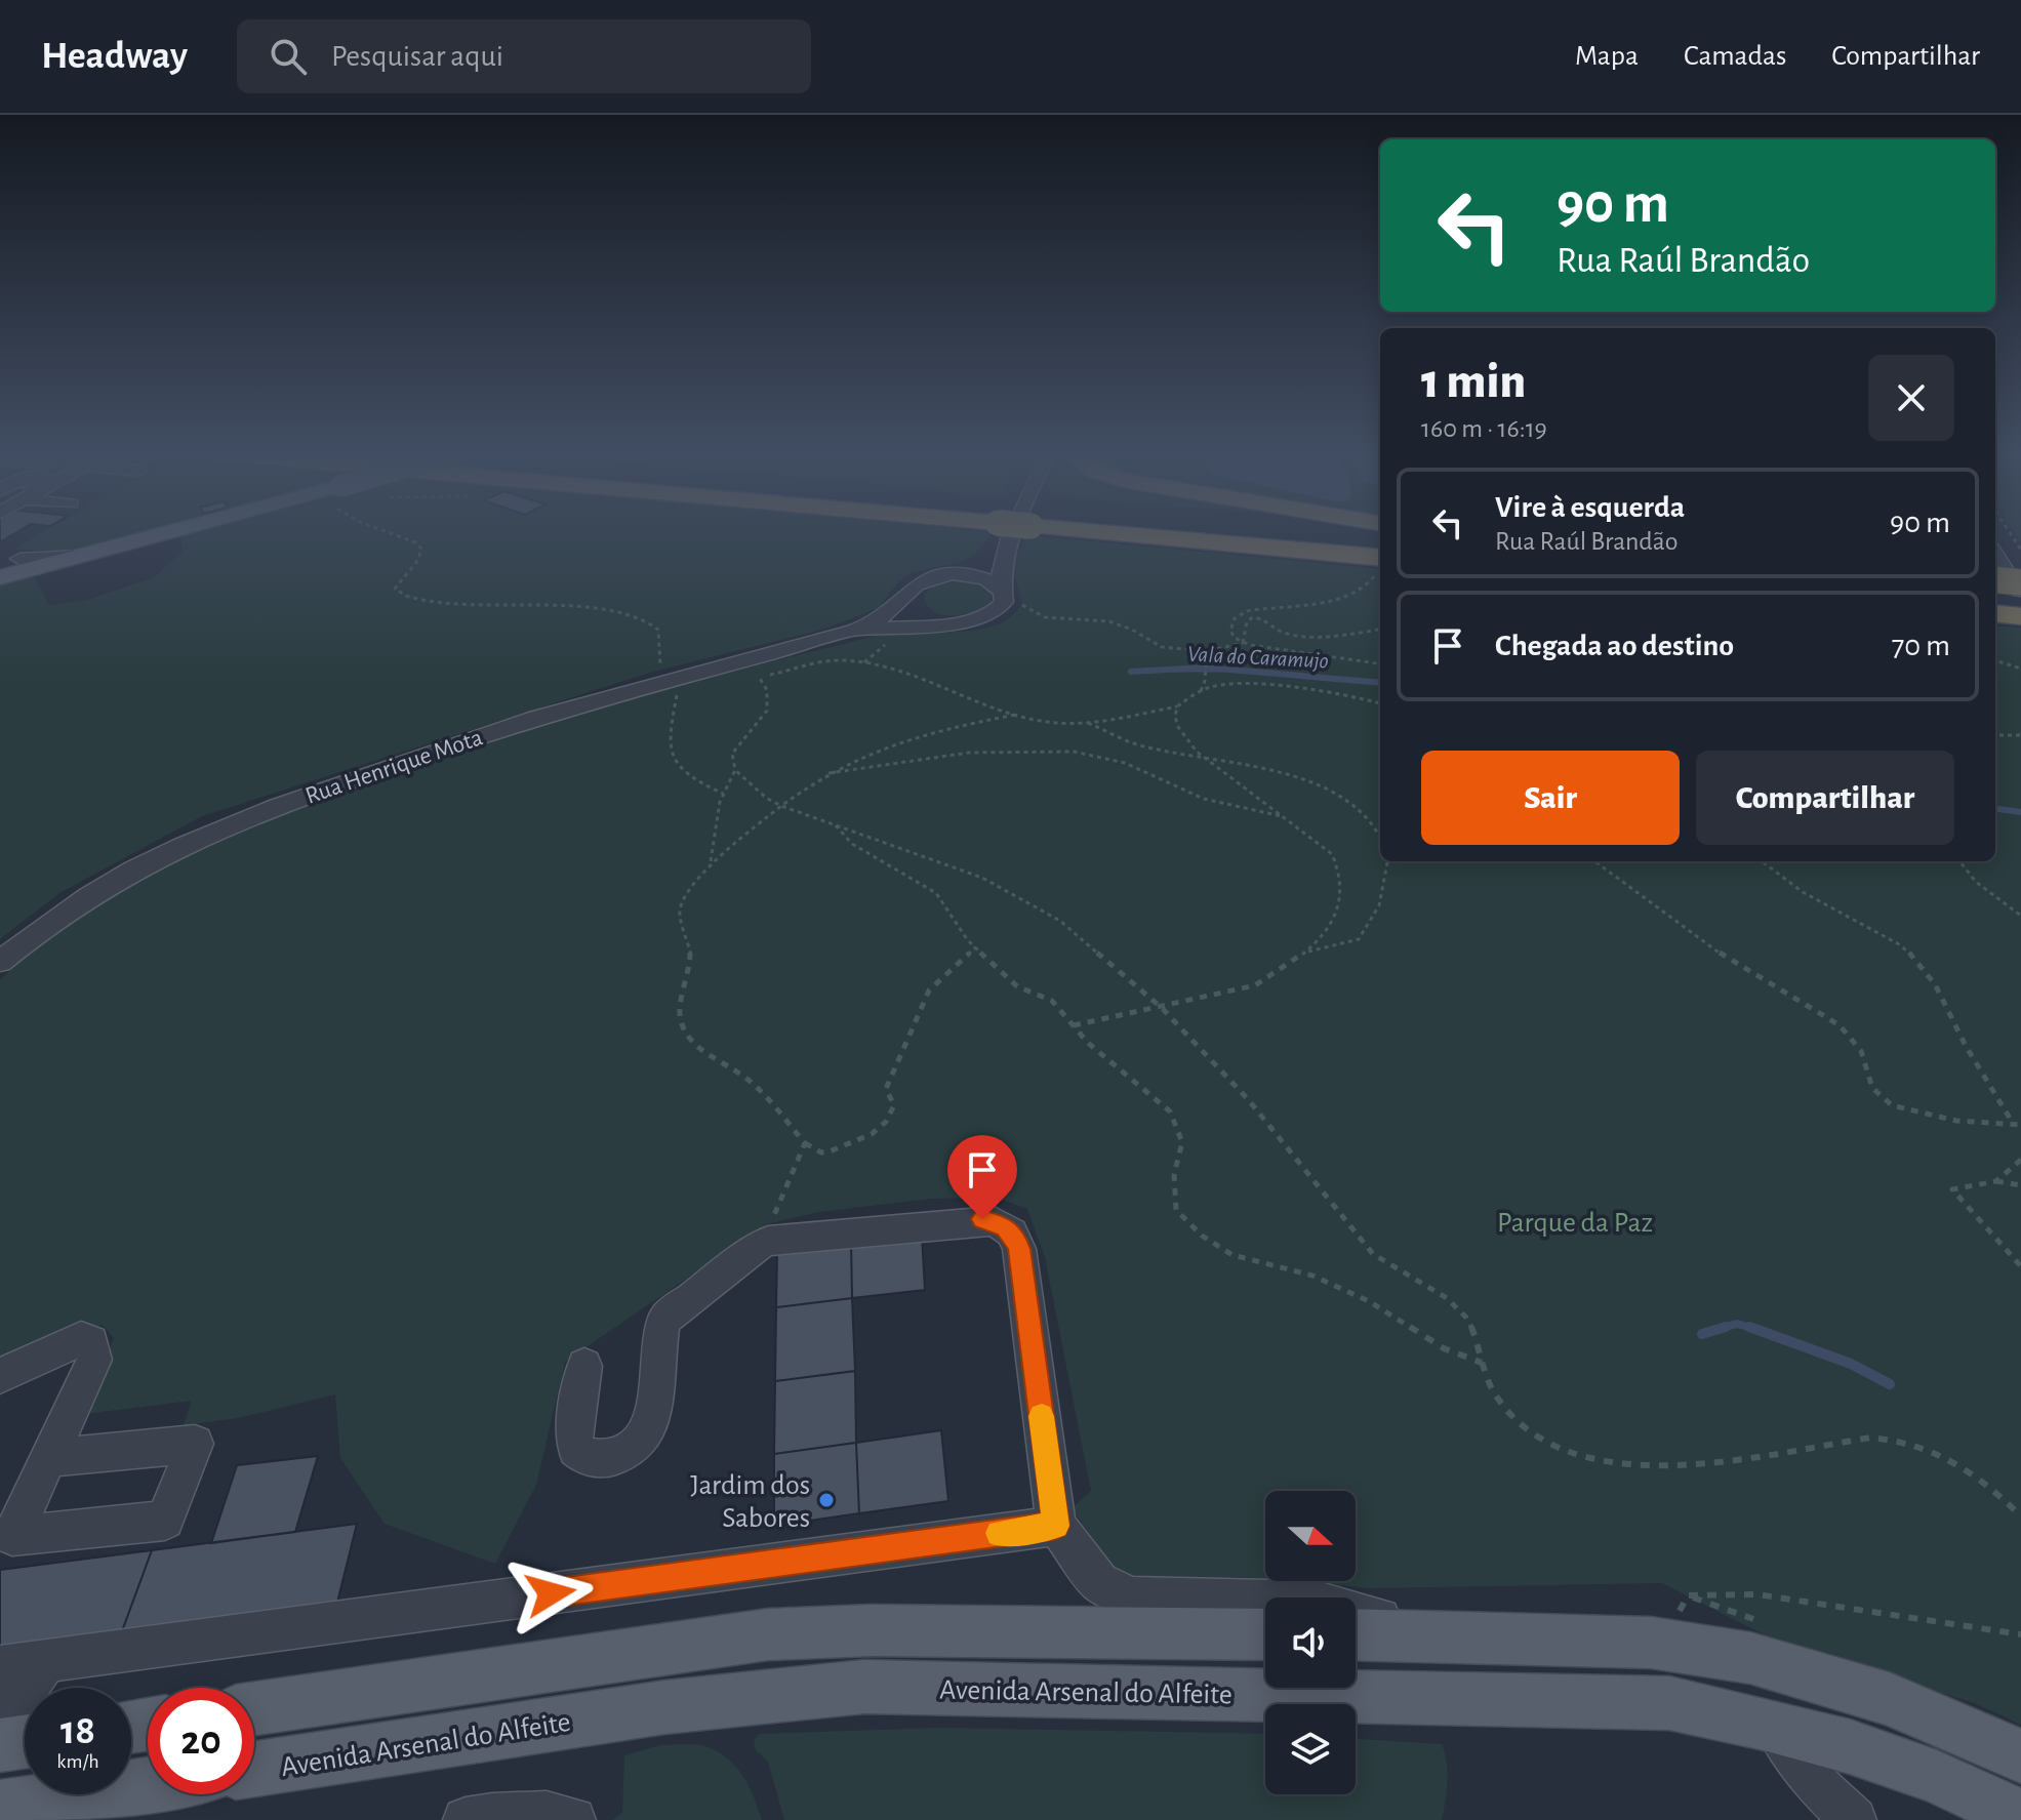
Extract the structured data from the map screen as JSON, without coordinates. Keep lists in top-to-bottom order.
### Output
{
  "streets": {
    "main road": ["Avenida Arsenal do Alfeite"],
    "street": ["Rua Henrique Mota"]
  },
  "water": ["Vala do Caramujo"],
  "parks": ["Parque da Paz"],
  "places": ["Jardim dos Sabores"],
  "north": "right",
  "page": {
    "header": "Headway",
    "search": "Pesquisar aqui",
    "nav": ["Mapa", "Camadas", "Compartilhar"],
    "turn": ["90 m", "Rua Raúl Brandão"],
    "heading": ["1 min", "160 m · 16:19"],
    "list": [
      {
        "name": "Vire à esquerda",
        "note": "Rua Raúl Brandão",
        "value": "90 m"
      },
      {
        "name": "Chegada ao destino",
        "value": "70 m"
      }
    ],
    "buttons": ["Sair", "Compartilhar"],
    "speed": "18 km/h",
    "limit": "20"
  }
}
